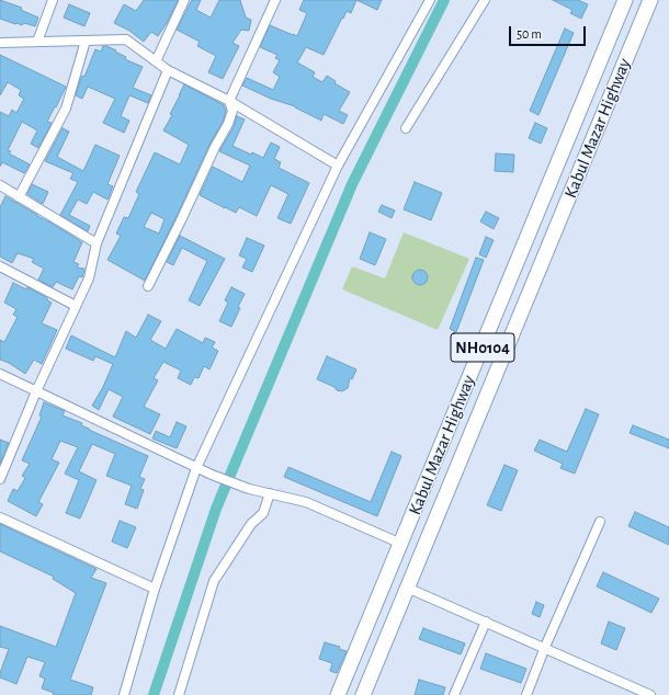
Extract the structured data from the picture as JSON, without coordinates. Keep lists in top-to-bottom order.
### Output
{
  "streets": {
    "highway": ["Kabul Mazar Highway", "NH0104"]
  },
  "scale_bar": "50 m"
}
